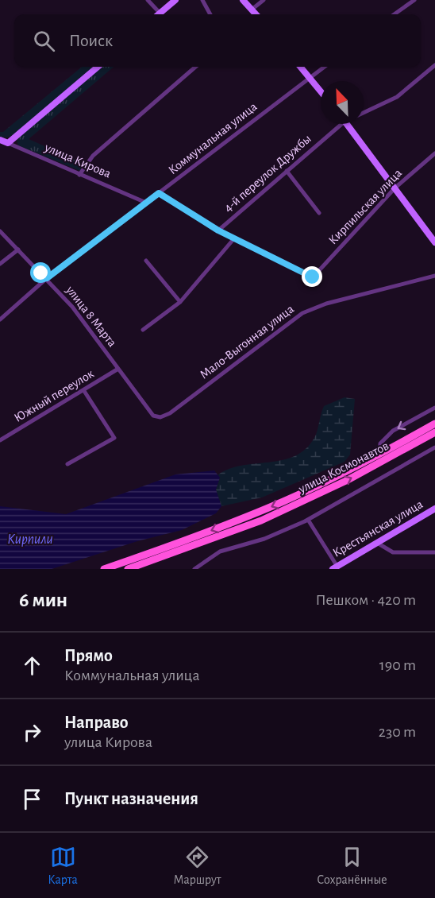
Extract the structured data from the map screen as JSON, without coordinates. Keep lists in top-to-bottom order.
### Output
{
  "streets": {
    "main road": ["улица Кирова", "улица Космонавтов", "Крестьянская улица"],
    "street": [
      "Коммунальная улица",
      "4-й переулок Дружбы",
      "Кирпильская улица",
      "улица 8 Марта",
      "Мало-Выгонная улица",
      "Южный переулок"
    ]
  },
  "crossings": [
    ["Коммунальная улица", "улица Кирова"],
    ["Коммунальная улица", "улица 8 Марта"],
    ["улица 8 Марта", "Мало-Выгонная улица"],
    ["улица 8 Марта", "Южный переулок"]
  ],
  "water": ["Кирпили"],
  "north": "top left",
  "page": {
    "search": "Поиск",
    "heading": ["6 мин", "Пешком · 420 m"],
    "list": [
      ["Прямо", "Коммунальная улица", "190 m"],
      ["Направо", "улица Кирова", "230 m"],
      "Пункт назначения"
    ],
    "nav": ["Карта", "Маршрут", "Сохранённые"]
  }
}
